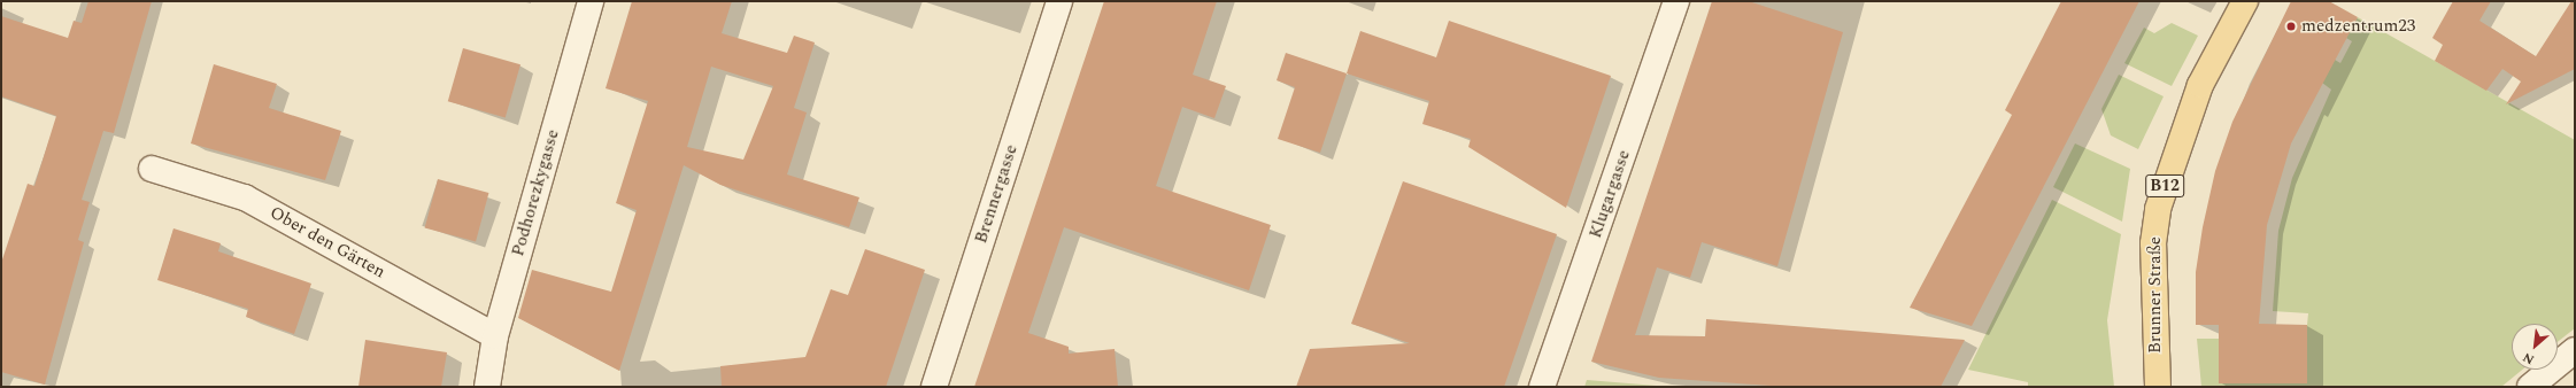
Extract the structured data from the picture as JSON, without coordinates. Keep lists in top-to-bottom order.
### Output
{
  "streets": {
    "main road": ["B12", "Brunner Straße"],
    "street": [
      "Podhorezkygasse",
      "Brennergasse",
      "Klugargasse",
      "Ober den Gärten"
    ]
  },
  "crossings": [
    ["Podhorezkygasse", "Ober den Gärten"]
  ],
  "places": ["medzentrum23"],
  "north": "bottom left"
}
